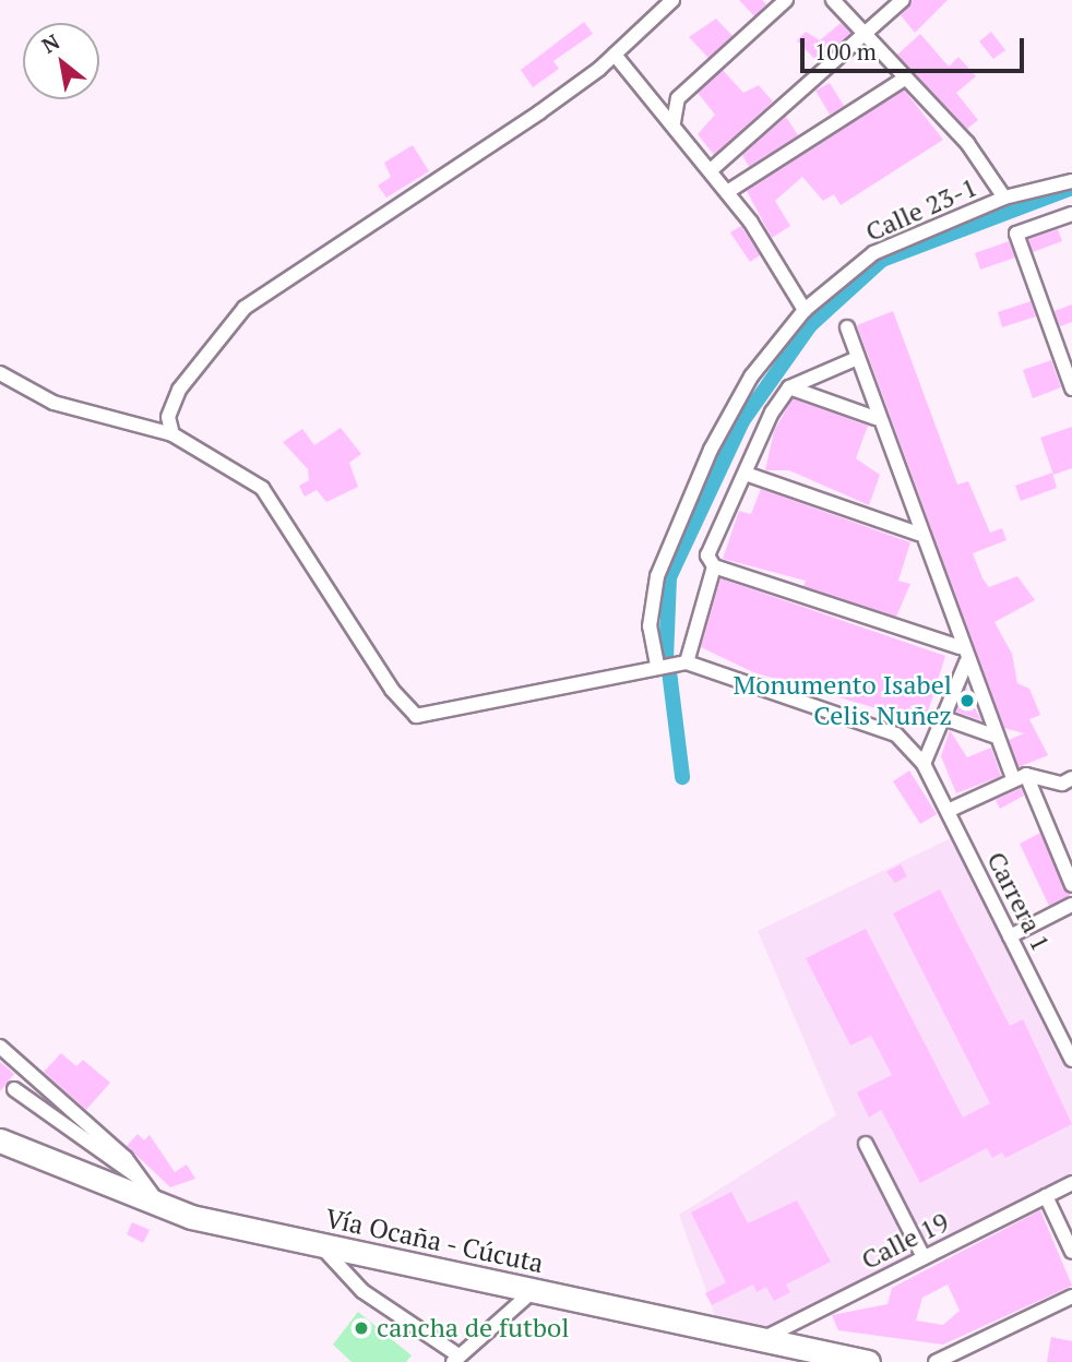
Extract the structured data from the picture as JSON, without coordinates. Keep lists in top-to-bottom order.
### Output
{
  "streets": {
    "main road": ["Vía Ocaña - Cúcuta"],
    "street": ["Calle 23-1", "Carrera 1", "Calle 19"]
  },
  "crossings": [
    ["Vía Ocaña - Cúcuta", "Calle 19"]
  ],
  "places": ["Monumento Isabel Celis Nuñez", "cancha de futbol"],
  "scale_bar": "100 m",
  "north": "top left"
}
